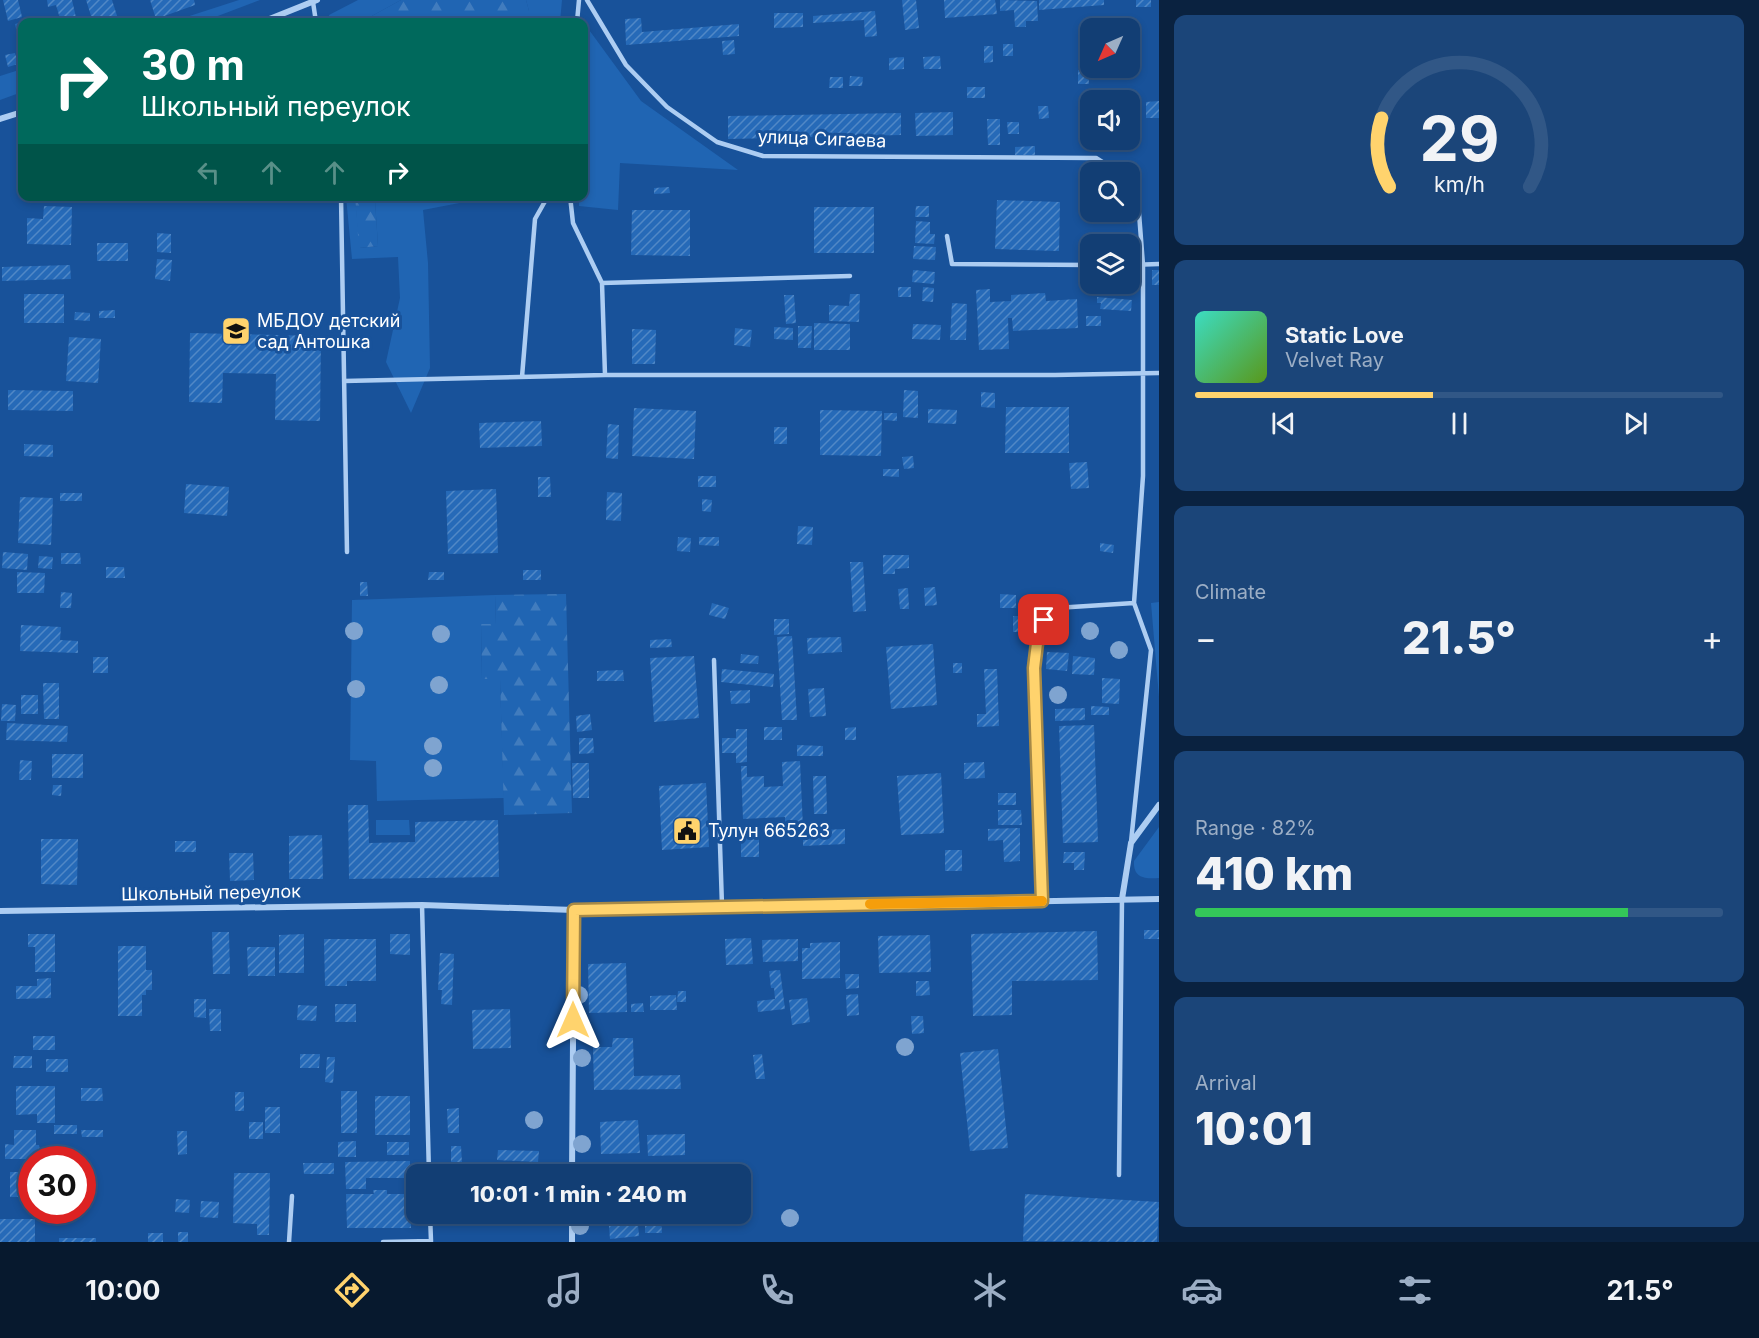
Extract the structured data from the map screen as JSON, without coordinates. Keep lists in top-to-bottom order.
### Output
{
  "streets": {
    "street": ["Школьный переулок"],
    "lane": ["улица Сигаева"]
  },
  "places": {
    "school or university": ["МБДОУ детский сад Антошка"],
    "public building": ["Тулун 665263"]
  },
  "north": "bottom left",
  "page": {
    "turn": ["30 m", "Школьный переулок"],
    "song": ["Static Love", "Velvet Ray"],
    "tile": [
      "Climate",
      ["Range · 82%", "410 km"],
      ["Arrival", "10:01"]
    ],
    "heat": ["−", "21.5°", "+"],
    "limit": "30",
    "trip": "10:01 · 1 min · 240 m",
    "tabs": ["10:00", "21.5°"],
    "gauge": ["29", "km/h"]
  }
}
